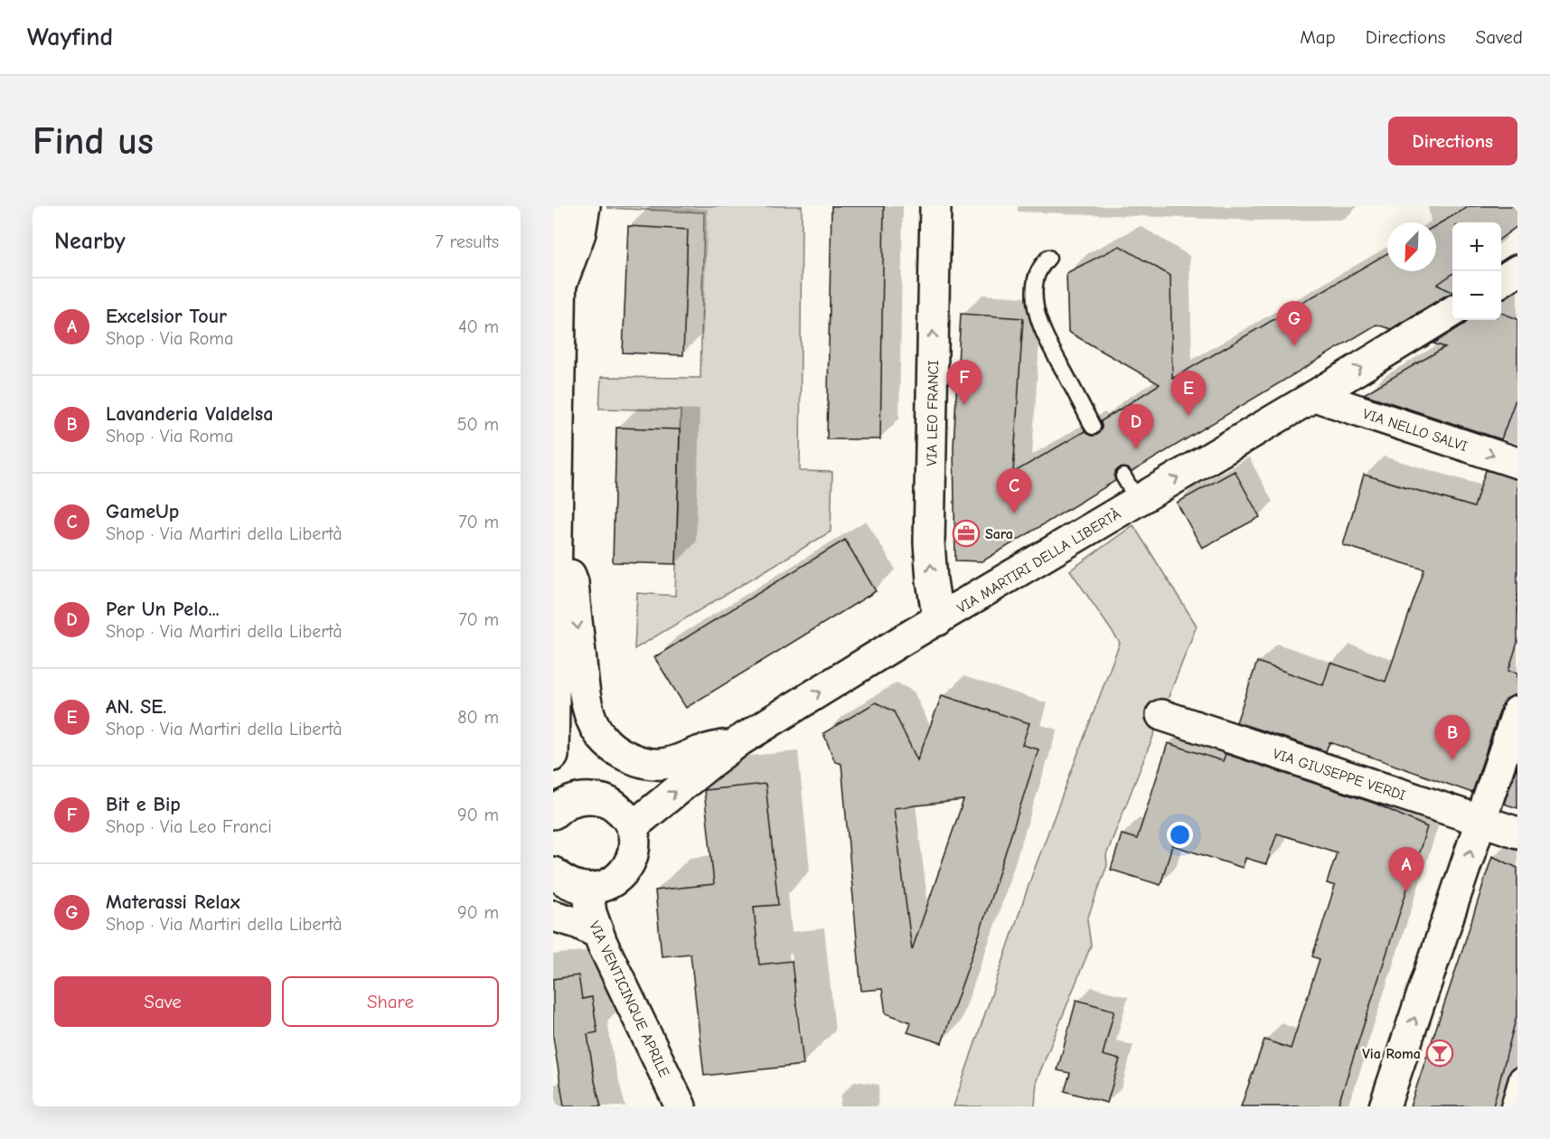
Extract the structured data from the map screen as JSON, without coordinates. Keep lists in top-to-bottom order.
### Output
{
  "streets": {
    "main road": [
      "VIA LEO FRANCI",
      "VIA NELLO SALVI",
      "VIA MARTIRI DELLA LIBERTÀ",
      "VIA GIUSEPPE VERDI",
      "VIA VENTICINQUE APRILE"
    ]
  },
  "crossings": [
    ["VIA LEO FRANCI", "VIA MARTIRI DELLA LIBERTÀ"],
    ["VIA NELLO SALVI", "VIA MARTIRI DELLA LIBERTÀ"]
  ],
  "one_way": ["VIA LEO FRANCI", "VIA NELLO SALVI", "VIA MARTIRI DELLA LIBERTÀ"],
  "places": {
    "office": ["Sara"],
    "bar": ["Via Roma"]
  },
  "north": "bottom left",
  "page": {
    "header": "Wayfind",
    "nav": ["Map", "Directions", "Saved"],
    "buttons": [
      "Directions",
      ["Save", "Share"]
    ],
    "title": "Find us",
    "heading": ["Nearby", "7 results"],
    "map_buttons": ["+", "−"],
    "list": [
      {
        "mark": "A",
        "name": "Excelsior Tour",
        "note": "Shop · Via Roma",
        "value": "40 m"
      },
      {
        "mark": "B",
        "name": "Lavanderia Valdelsa",
        "note": "Shop · Via Roma",
        "value": "50 m"
      },
      {
        "mark": "C",
        "name": "GameUp",
        "note": "Shop · Via Martiri della Libertà",
        "value": "70 m"
      },
      {
        "mark": "D",
        "name": "Per Un Pelo...",
        "note": "Shop · Via Martiri della Libertà",
        "value": "70 m"
      },
      {
        "mark": "E",
        "name": "AN. SE.",
        "note": "Shop · Via Martiri della Libertà",
        "value": "80 m"
      },
      {
        "mark": "F",
        "name": "Bit e Bip",
        "note": "Shop · Via Leo Franci",
        "value": "90 m"
      },
      {
        "mark": "G",
        "name": "Materassi Relax",
        "note": "Shop · Via Martiri della Libertà",
        "value": "90 m"
      }
    ],
    "pins": [
      "G",
      "F",
      "E",
      "D",
      "C",
      "B",
      "A"
    ]
  }
}
